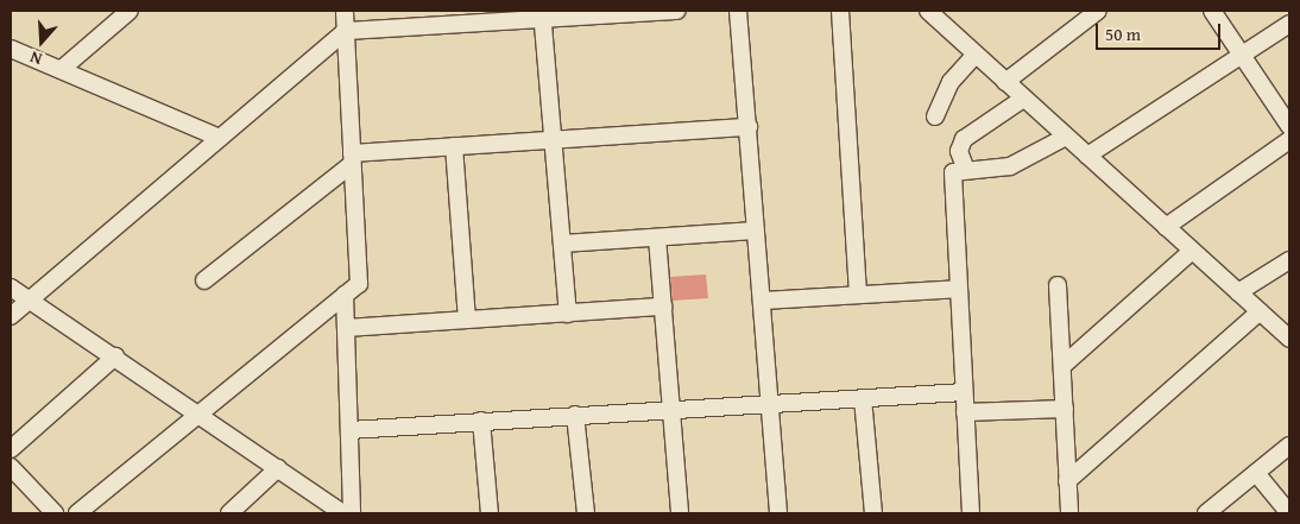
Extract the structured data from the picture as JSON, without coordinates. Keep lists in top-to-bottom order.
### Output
{
  "scale_bar": "50 m",
  "north": "bottom"
}
